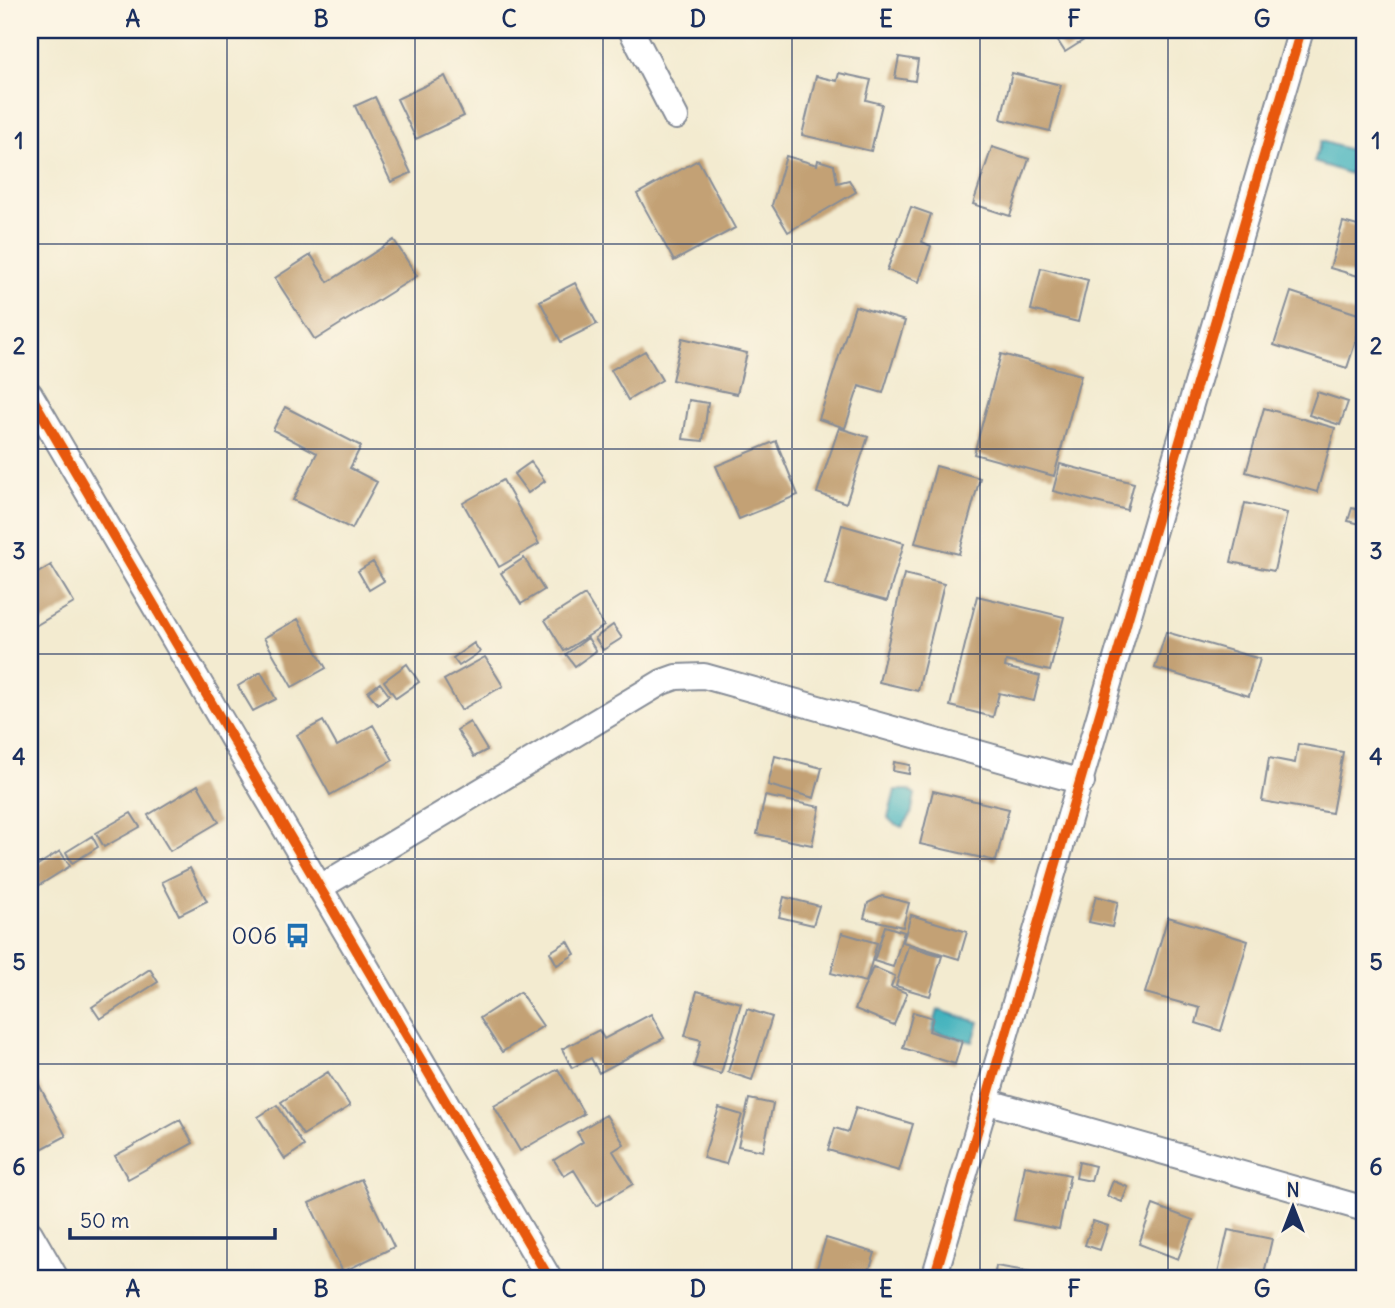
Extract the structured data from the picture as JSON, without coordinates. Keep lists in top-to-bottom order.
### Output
{
  "places": {
    "bus stop": ["006"]
  },
  "scale_bar": "50 m",
  "north": "top",
  "grid": {
    "columns": [
      "A",
      "B",
      "C",
      "D",
      "E",
      "F",
      "G"
    ],
    "rows": [
      "1",
      "2",
      "3",
      "4",
      "5",
      "6"
    ]
  }
}
